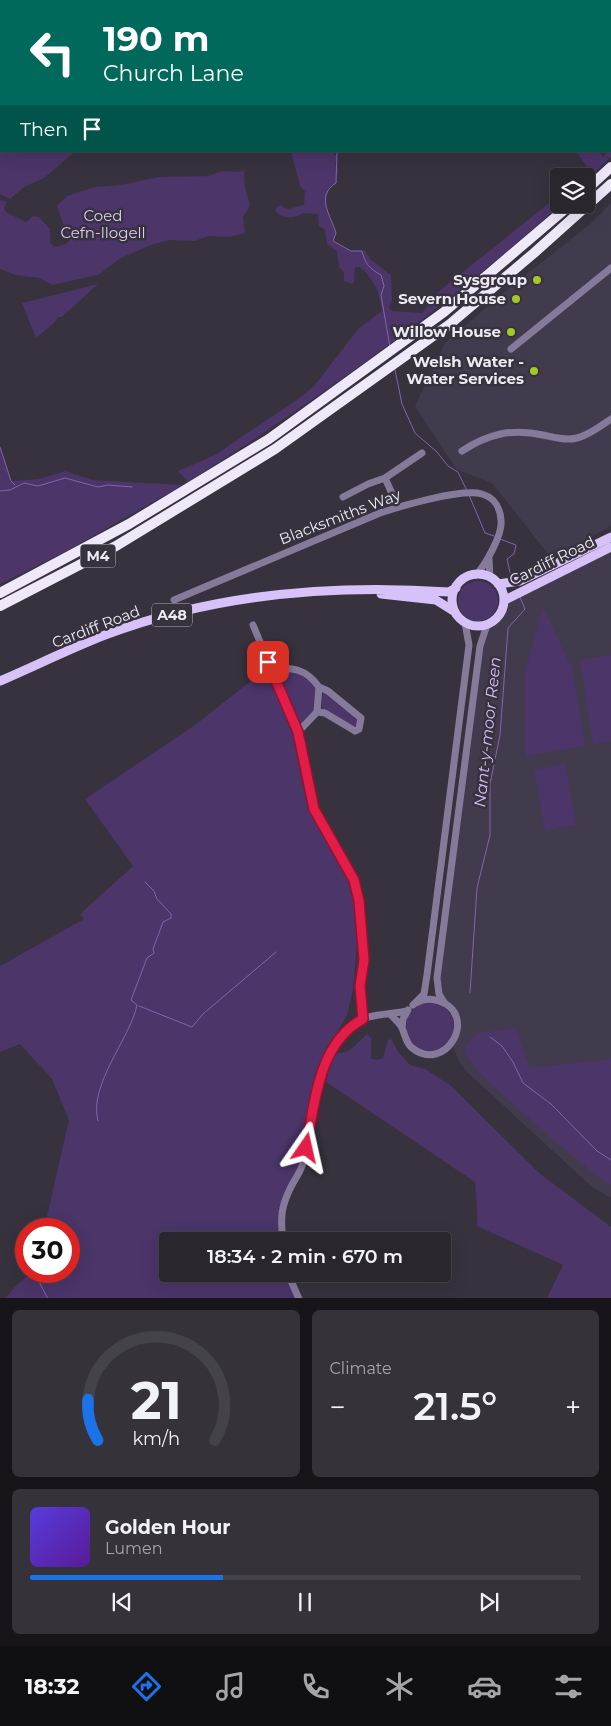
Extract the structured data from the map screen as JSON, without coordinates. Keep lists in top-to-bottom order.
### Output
{
  "streets": {
    "highway": ["M4"],
    "main road": ["Cardiff Road", "A48"],
    "street": ["Blacksmiths Way"]
  },
  "crossings": [
    ["Blacksmiths Way", "Cardiff Road"]
  ],
  "water": ["Nant-y-moor Reen"],
  "parks": ["Coed Cefn-llogell"],
  "places": [
    "Sysgroup",
    "Severn House",
    "Willow House",
    "Welsh Water - Water Services"
  ],
  "page": {
    "turn": ["190 m", "Church Lane"],
    "then": "Then",
    "limit": "30",
    "trip": "18:34 · 2 min · 670 m",
    "tile": "Climate",
    "heat": ["−", "21.5°", "+"],
    "song": ["Golden Hour", "Lumen"],
    "tabs": "18:32",
    "gauge": ["21", "km/h"]
  }
}
